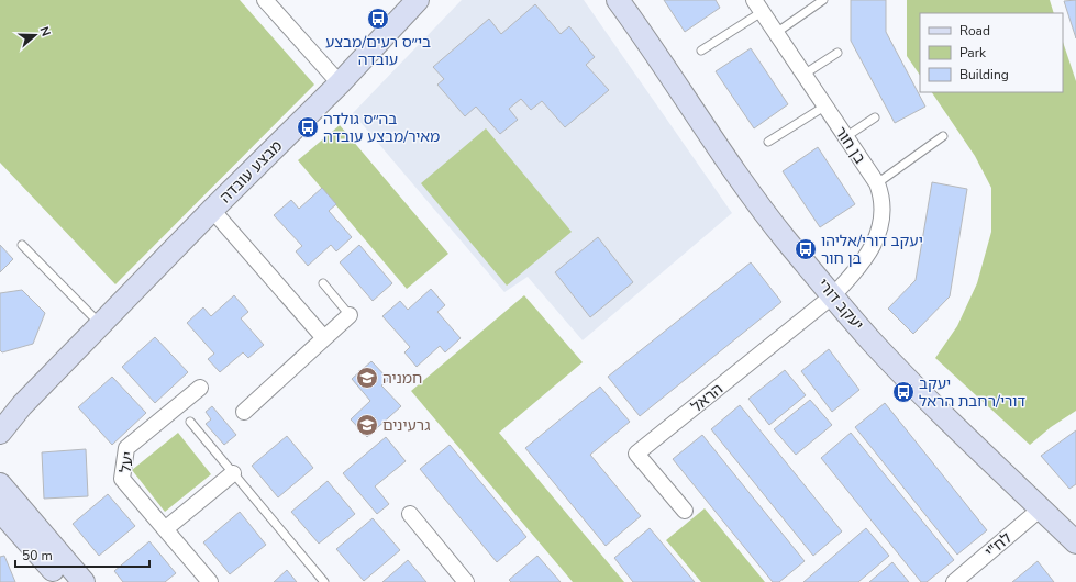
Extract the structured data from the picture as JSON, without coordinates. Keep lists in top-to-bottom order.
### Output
{
  "streets": {
    "street": [
      "בן חור",
      "מבצע עובדה",
      "יעקב דורי",
      "הראל",
      "יעל",
      "לח\"י"
    ]
  },
  "crossings": [
    ["בן חור", "יעקב דורי"],
    ["בן חור", "הראל"],
    ["יעקב דורי", "הראל"],
    ["יעקב דורי", "לח\"י"]
  ],
  "places": {
    "bus stop": [
      "בי״ס רעים/מבצע עובדה",
      "בה״ס גולדה מאיר/מבצע עובדה",
      "יעקב דורי/אליהו בן חור",
      "יעקב דורי/רחבת הראל"
    ],
    "school or university": ["חמניה", "גרעינים"]
  },
  "legend": ["Road", "Park", "Building"],
  "scale_bar": "50 m",
  "north": "right"
}
